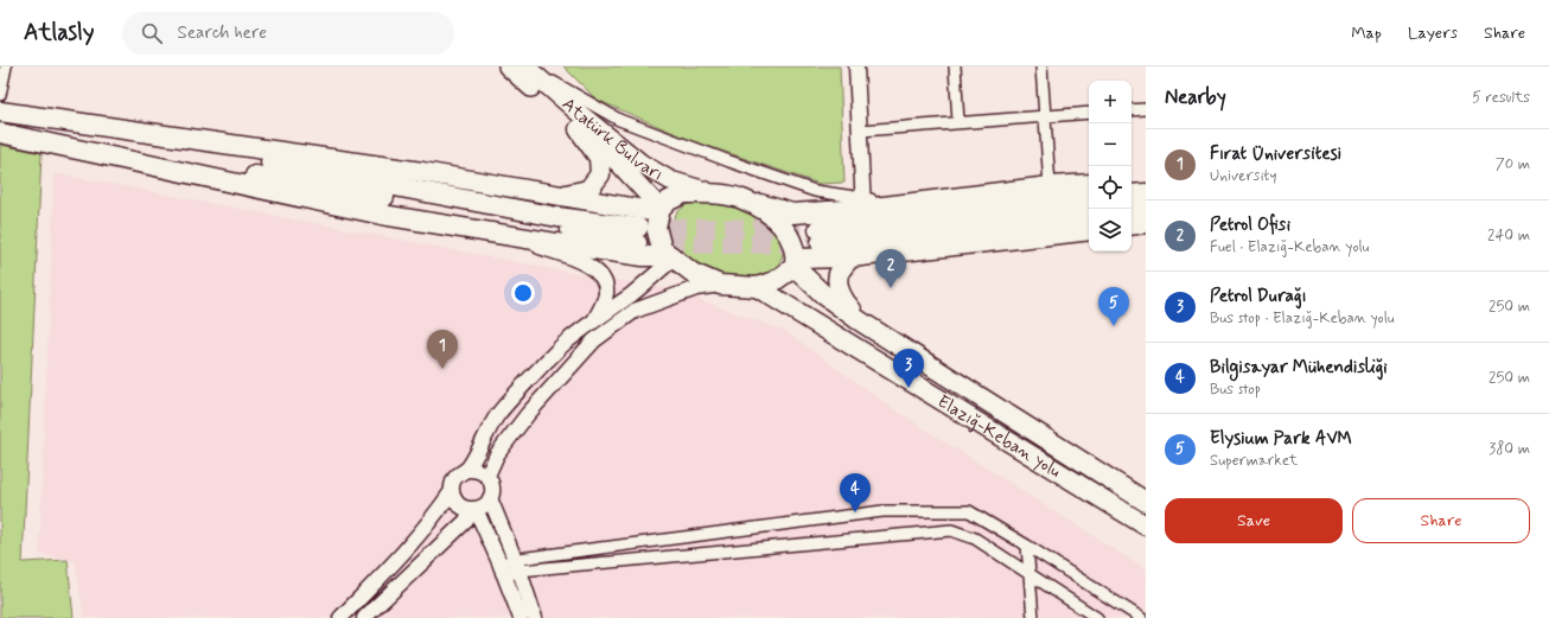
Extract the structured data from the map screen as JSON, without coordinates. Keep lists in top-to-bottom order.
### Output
{
  "streets": {
    "highway": ["Elazığ-Keban yolu"],
    "main road": ["Atatürk Bulvarı"]
  },
  "crossings": [
    ["Atatürk Bulvarı", "Elazığ-Keban yolu"]
  ],
  "page": {
    "header": "Atlasly",
    "search": "Search here",
    "nav": ["Map", "Layers", "Share"],
    "heading": ["Nearby", "5 results"],
    "map_buttons": ["+", "−"],
    "list": [
      {
        "mark": "1",
        "name": "Fırat Üniversitesi",
        "note": "University",
        "value": "70 m"
      },
      {
        "mark": "2",
        "name": "Petrol Ofisi",
        "note": "Fuel · Elazığ-Keban yolu",
        "value": "240 m"
      },
      {
        "mark": "3",
        "name": "Petrol Durağı",
        "note": "Bus stop · Elazığ-Keban yolu",
        "value": "250 m"
      },
      {
        "mark": "4",
        "name": "Bilgisayar Mühendisliği",
        "note": "Bus stop",
        "value": "250 m"
      },
      {
        "mark": "5",
        "name": "Elysium Park AVM",
        "note": "Supermarket",
        "value": "380 m"
      }
    ],
    "pins": [
      "2",
      "5",
      "1",
      "3",
      "4"
    ],
    "buttons": ["Save", "Share"]
  }
}
